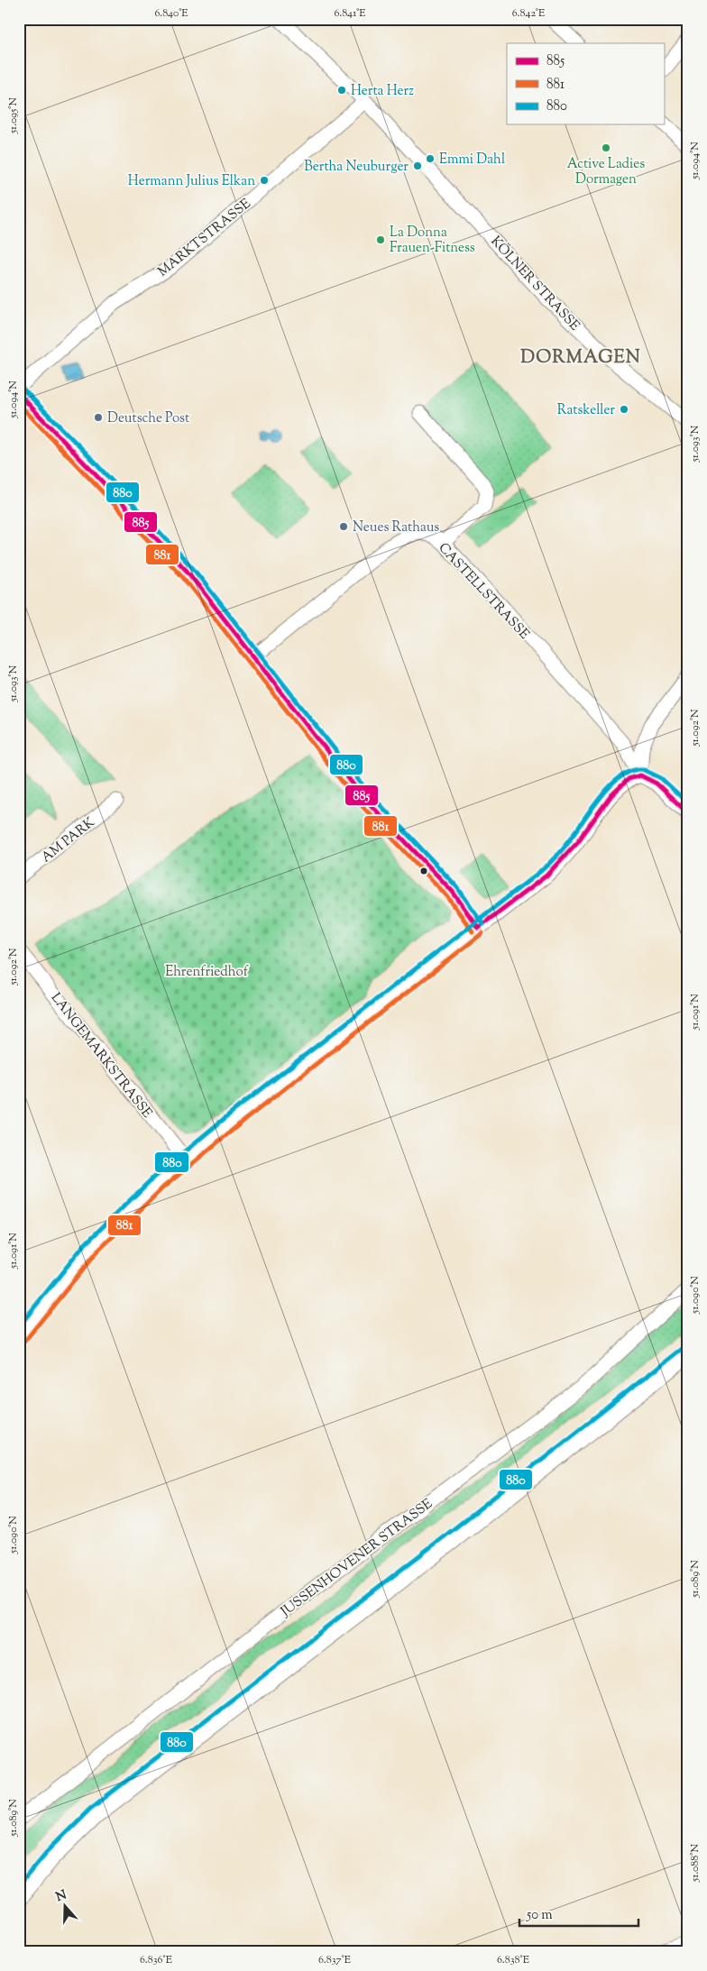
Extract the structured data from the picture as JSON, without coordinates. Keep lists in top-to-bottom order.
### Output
{
  "streets": {
    "street": [
      "MARKTSTRASSE",
      "KÖLNER STRASSE",
      "CASTELLSTRASSE",
      "AM PARK",
      "LANGEMARKSTRASSE",
      "JUSSENHOVENER STRASSE"
    ]
  },
  "crossings": [
    ["MARKTSTRASSE", "KÖLNER STRASSE"]
  ],
  "districts": ["DORMAGEN"],
  "parks": ["Ehrenfriedhof"],
  "places": [
    "Herta Herz",
    "Active Ladies Dormagen",
    "Emmi Dahl",
    "Bertha Neuburger",
    "Hermann Julius Elkan",
    "La Donna Frauen-Fitness",
    "Ratskeller",
    "Deutsche Post",
    "Neues Rathaus"
  ],
  "lines": ["transit line 880", "transit line 885", "transit line 881"],
  "legend": ["885", "881", "880"],
  "scale_bar": "50 m",
  "north": "top",
  "coordinates": [
    "6.840°E",
    "6.841°E",
    "6.842°E",
    "51.095°N",
    "51.094°N",
    "51.093°N",
    "51.092°N",
    "51.091°N",
    "51.090°N",
    "51.089°N",
    "51.088°N",
    "6.836°E",
    "6.837°E",
    "6.838°E"
  ]
}
